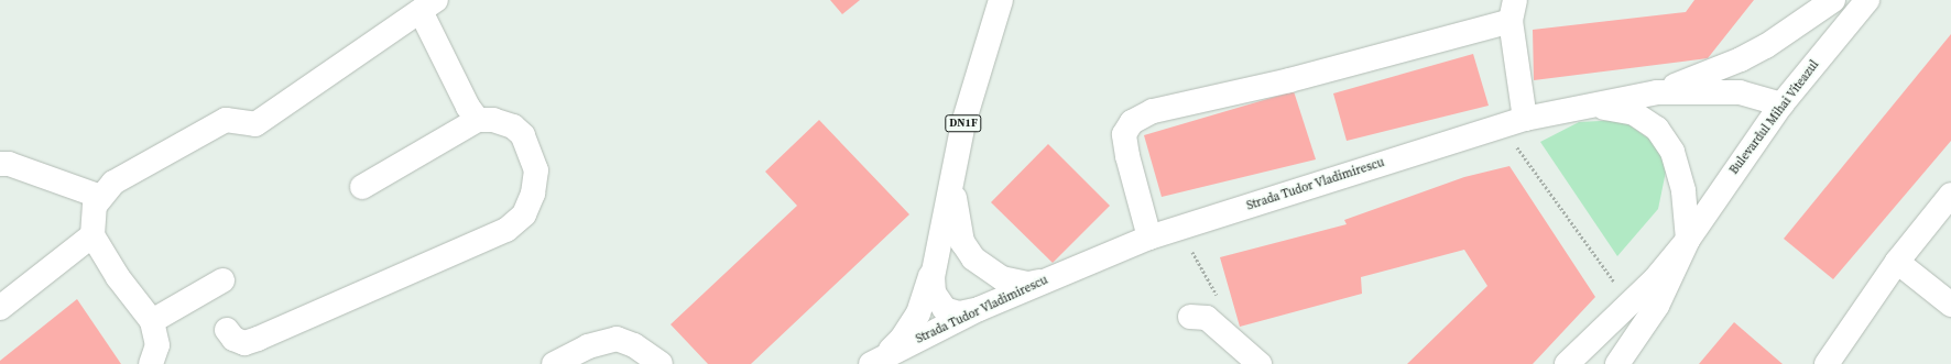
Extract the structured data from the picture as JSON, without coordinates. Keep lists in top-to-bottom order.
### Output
{
  "streets": {
    "main road": ["Bulevardul Mihai Viteazul", "DN1F", "Strada Tudor Vladimirescu"]
  },
  "crossings": [
    ["Bulevardul Mihai Viteazul", "Strada Tudor Vladimirescu"],
    ["DN1F", "Strada Tudor Vladimirescu"]
  ]
}
